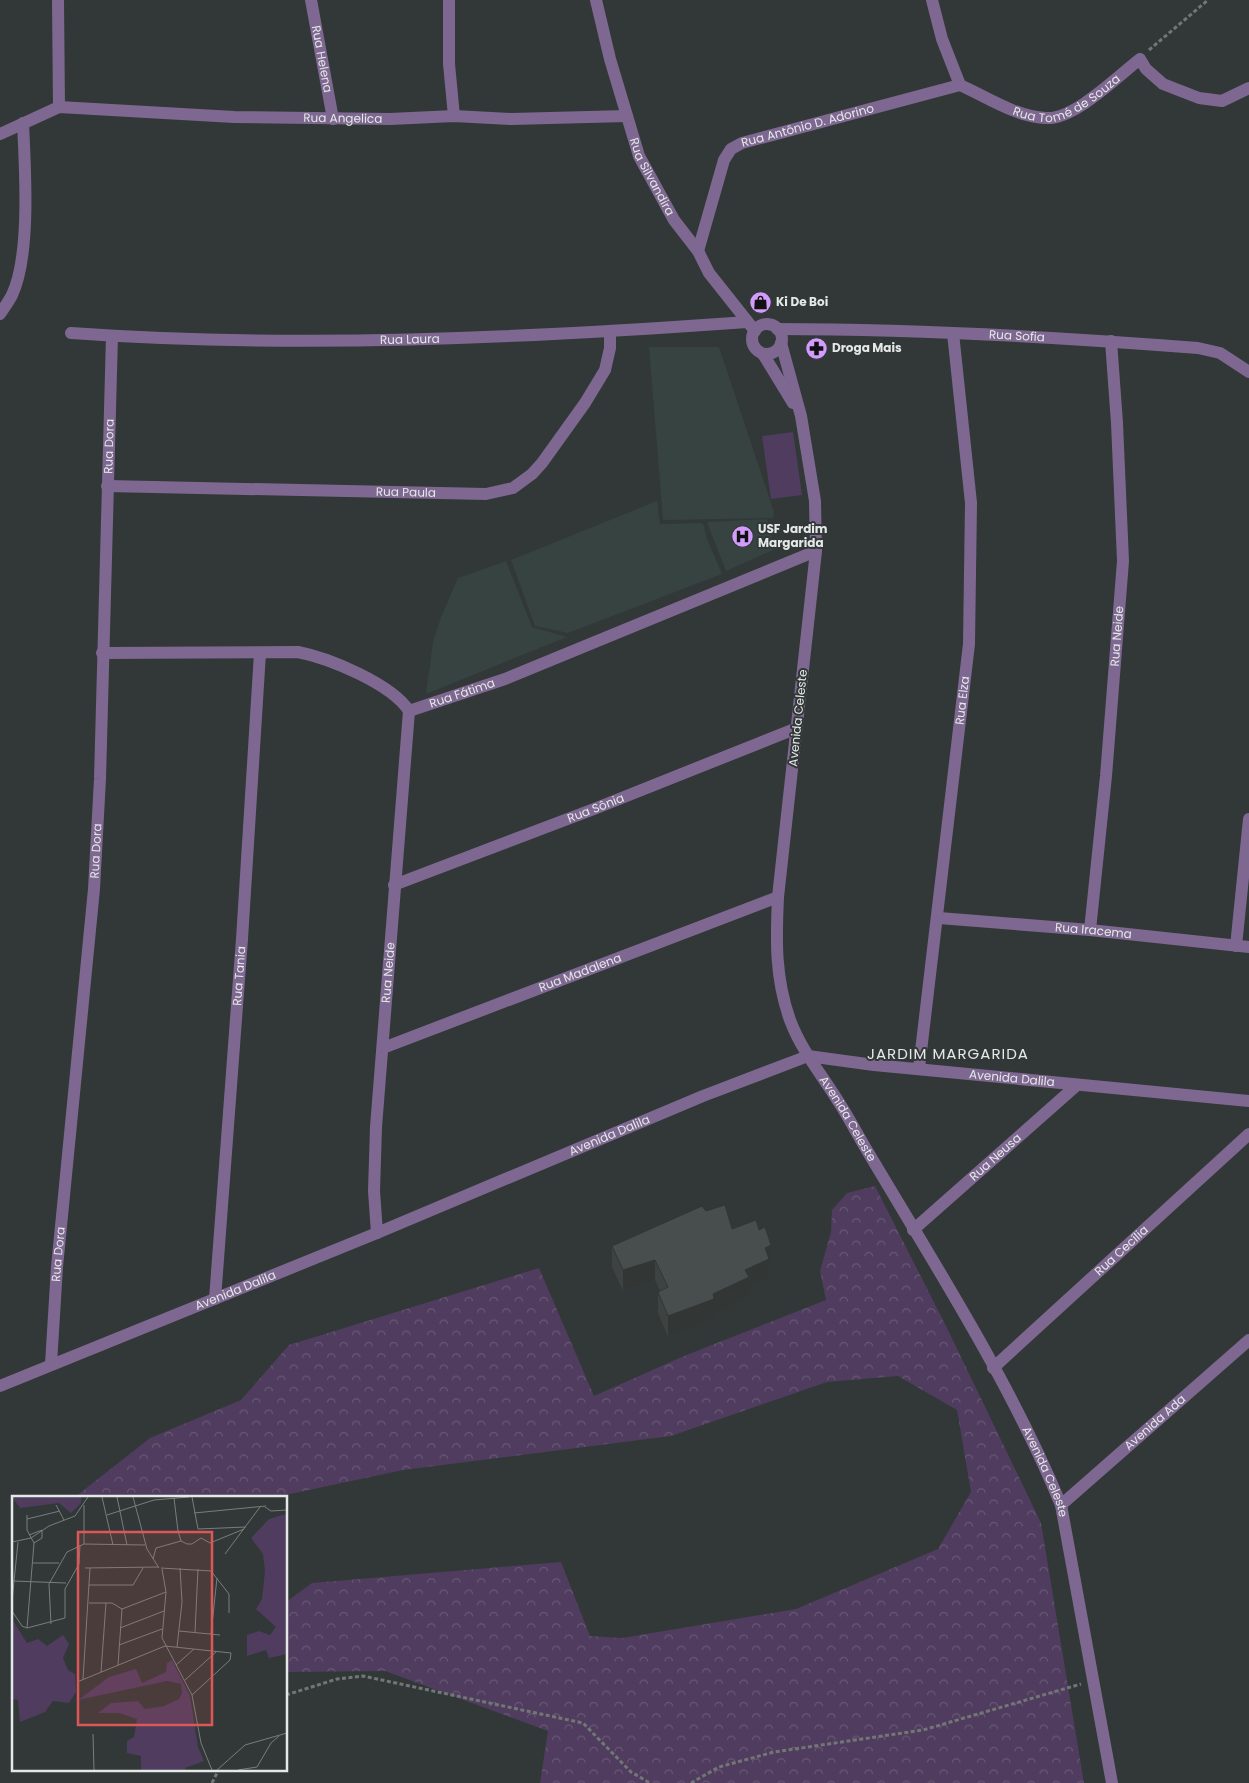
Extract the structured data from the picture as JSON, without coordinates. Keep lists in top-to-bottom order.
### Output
{
  "streets": {
    "street": [
      "Rua Helena",
      "Rua Tomé de Souza",
      "Rua Angelica",
      "Rua Antônio D. Adorino",
      "Rua Silvandira",
      "Rua Sofia",
      "Rua Laura",
      "Rua Dora",
      "Rua Paula",
      "Rua Neide",
      "Rua Fátima",
      "Rua Elza",
      "Avenida Celeste",
      "Rua Sônia",
      "Rua Iracema",
      "Rua Madalena",
      "Rua Tania",
      "Avenida Dalila",
      "Rua Neusa",
      "Rua Cecília",
      "Avenida Ada"
    ]
  },
  "crossings": [
    ["Rua Helena", "Rua Angelica"],
    ["Rua Tomé de Souza", "Rua Antônio D. Adorino"],
    ["Rua Angelica", "Rua Silvandira"],
    ["Rua Antônio D. Adorino", "Rua Silvandira"],
    ["Rua Silvandira", "Rua Sofia"],
    ["Rua Silvandira", "Rua Laura"],
    ["Rua Silvandira", "Avenida Celeste"],
    ["Rua Sofia", "Rua Laura"],
    ["Rua Sofia", "Rua Neide"],
    ["Rua Sofia", "Rua Elza"],
    ["Rua Sofia", "Avenida Celeste"],
    ["Rua Laura", "Rua Dora"],
    ["Rua Laura", "Rua Paula"],
    ["Rua Laura", "Avenida Celeste"],
    ["Rua Dora", "Rua Paula"],
    ["Rua Dora", "Avenida Dalila"],
    ["Rua Neide", "Rua Fátima"],
    ["Rua Neide", "Rua Sônia"],
    ["Rua Neide", "Rua Iracema"],
    ["Rua Neide", "Rua Madalena"],
    ["Rua Neide", "Avenida Dalila"],
    ["Rua Fátima", "Avenida Celeste"],
    ["Rua Elza", "Rua Iracema"],
    ["Rua Elza", "Avenida Dalila"],
    ["Avenida Celeste", "Rua Sônia"],
    ["Avenida Celeste", "Rua Madalena"],
    ["Avenida Celeste", "Avenida Dalila"],
    ["Avenida Celeste", "Rua Neusa"],
    ["Avenida Celeste", "Rua Cecília"],
    ["Avenida Celeste", "Avenida Ada"],
    ["Rua Tania", "Avenida Dalila"],
    ["Avenida Dalila", "Rua Neusa"]
  ],
  "districts": ["JARDIM MARGARIDA"],
  "places": {
    "shop": ["Ki De Boi"],
    "pharmacy": ["Droga Mais"],
    "hospital": ["USF Jardim Margarida"]
  }
}
